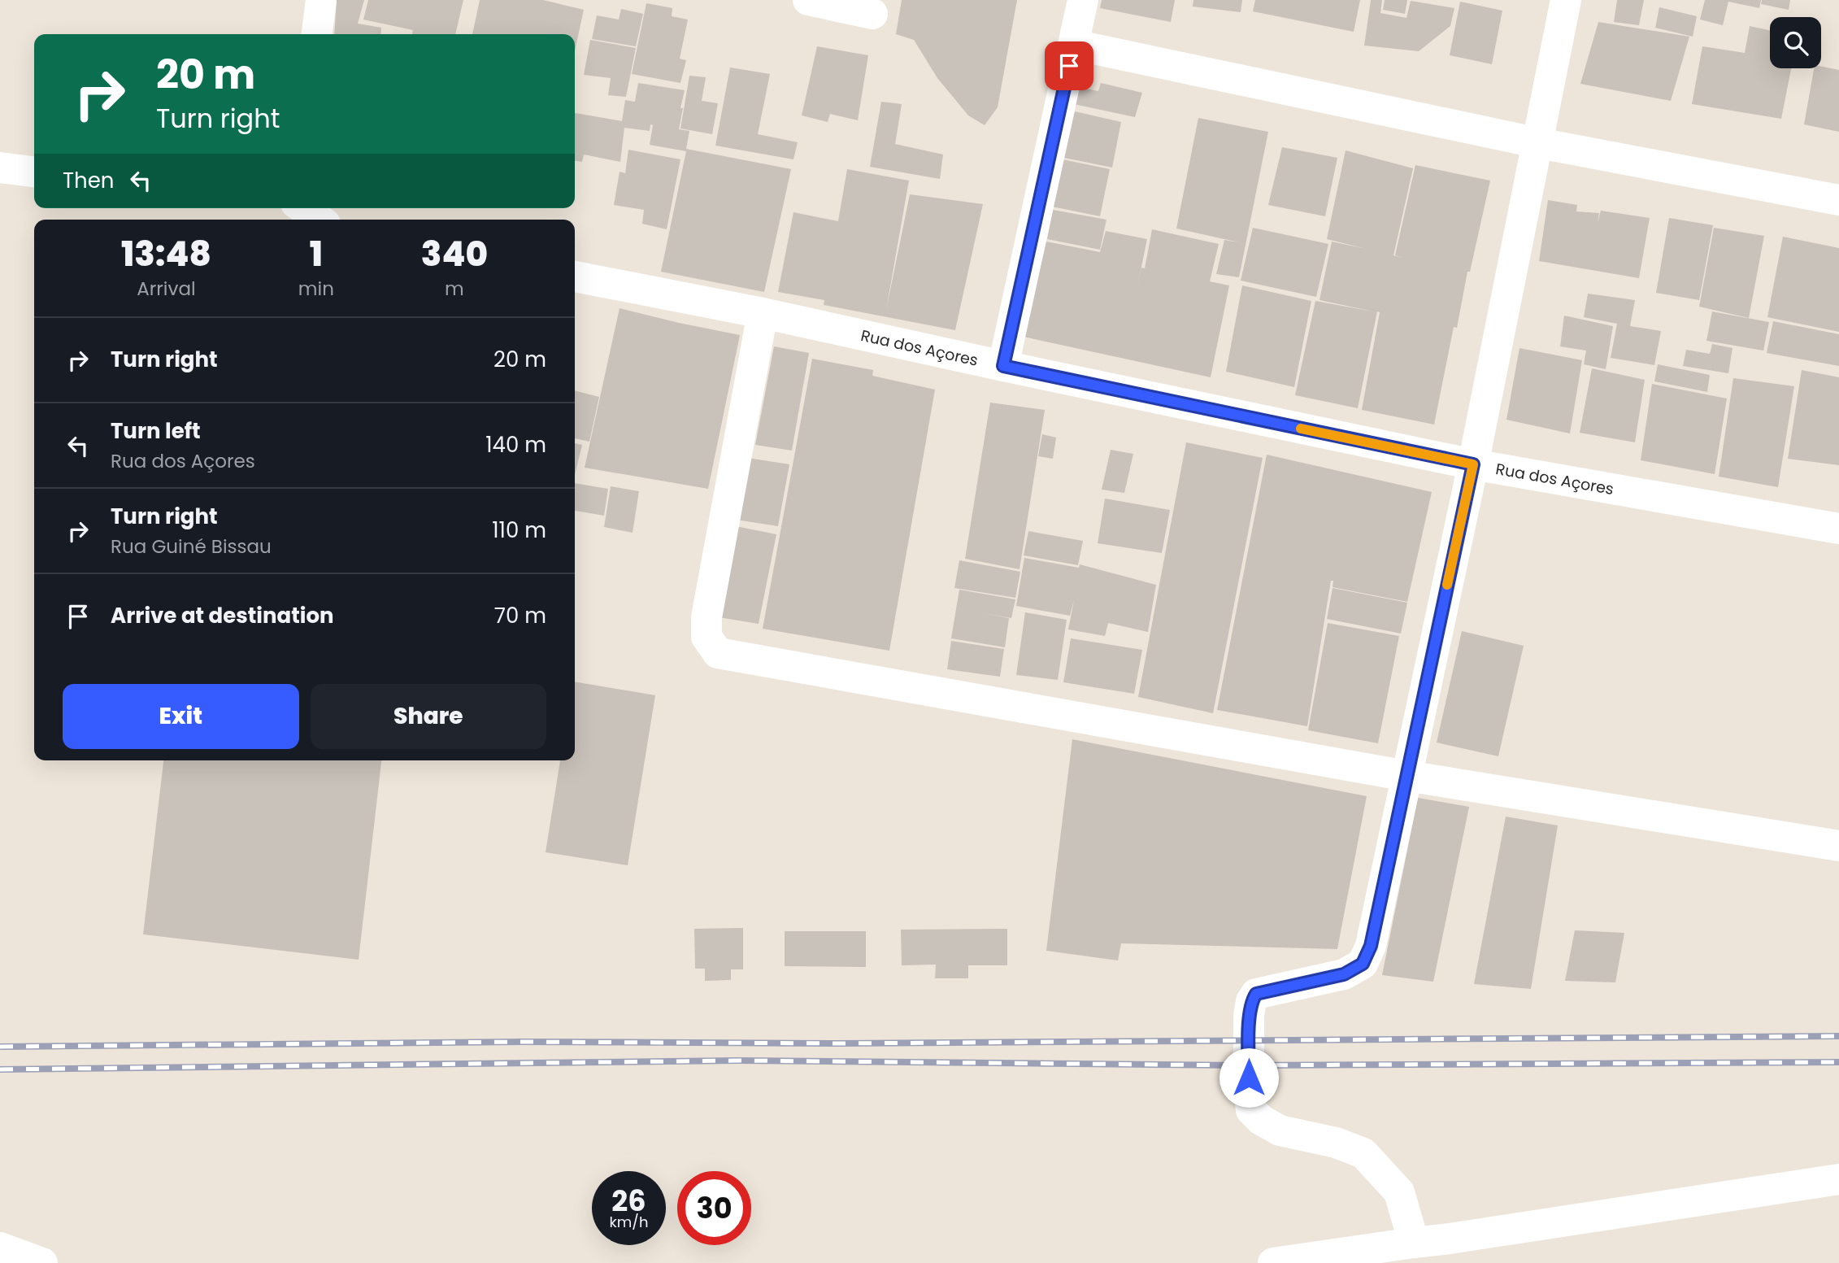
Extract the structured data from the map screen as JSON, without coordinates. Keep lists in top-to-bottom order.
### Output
{
  "streets": {
    "street": ["Rua dos Açores"]
  },
  "page": {
    "turn": ["20 m", "Turn right"],
    "then": "Then",
    "eta": [
      "13:48",
      "Arrival",
      "1",
      "min",
      "340",
      "m"
    ],
    "list": [
      {
        "name": "Turn right",
        "value": "20 m"
      },
      {
        "name": "Turn left",
        "note": "Rua dos Açores",
        "value": "140 m"
      },
      {
        "name": "Turn right",
        "note": "Rua Guiné Bissau",
        "value": "110 m"
      },
      {
        "name": "Arrive at destination",
        "value": "70 m"
      }
    ],
    "buttons": ["Exit", "Share"],
    "speed": "26 km/h",
    "limit": "30"
  }
}
